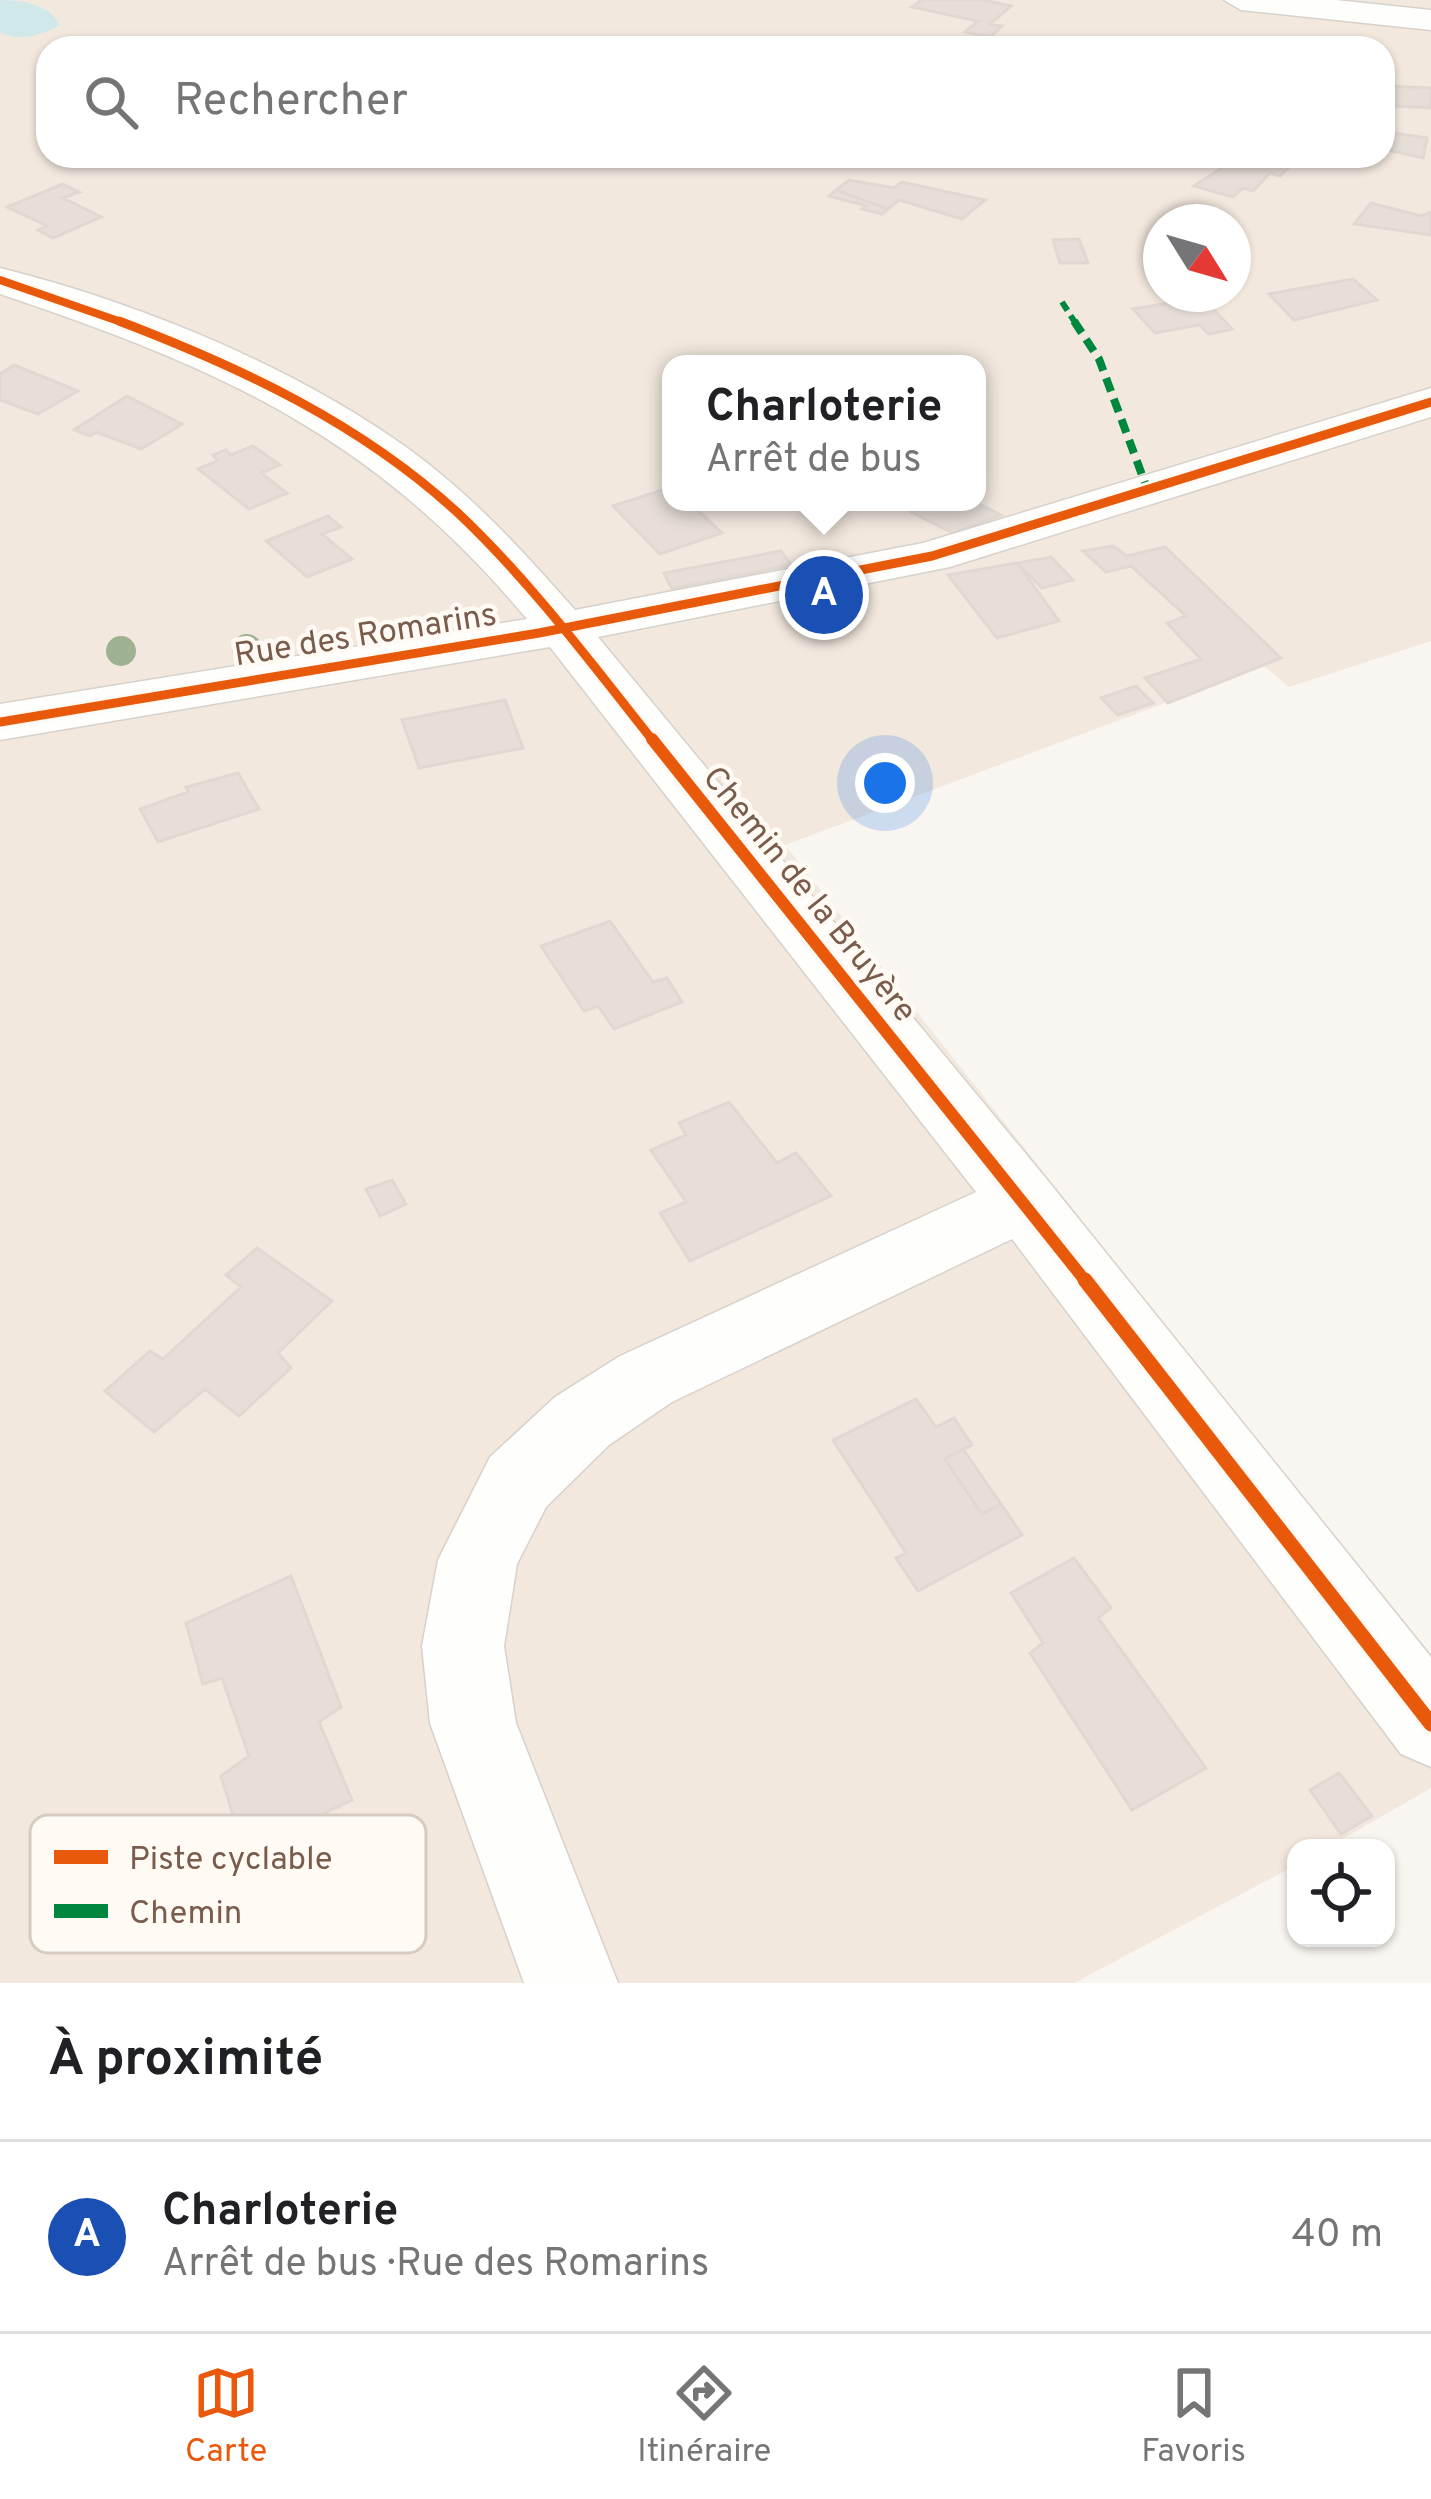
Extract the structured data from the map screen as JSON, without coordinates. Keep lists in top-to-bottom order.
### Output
{
  "streets": {
    "street": ["Rue des Romarins", "Chemin de la Bruyère"]
  },
  "crossings": [
    ["Rue des Romarins", "Chemin de la Bruyère"]
  ],
  "legend": ["Piste cyclable", "Chemin"],
  "north": "bottom right",
  "page": {
    "search": "Rechercher",
    "popup": ["Charloterie", "Arrêt de bus"],
    "pins": "A",
    "heading": "À proximité",
    "list": [
      {
        "mark": "A",
        "name": "Charloterie",
        "note": "Arrêt de bus · Rue des Romarins",
        "value": "40 m"
      }
    ],
    "nav": ["Carte", "Itinéraire", "Favoris"]
  }
}
